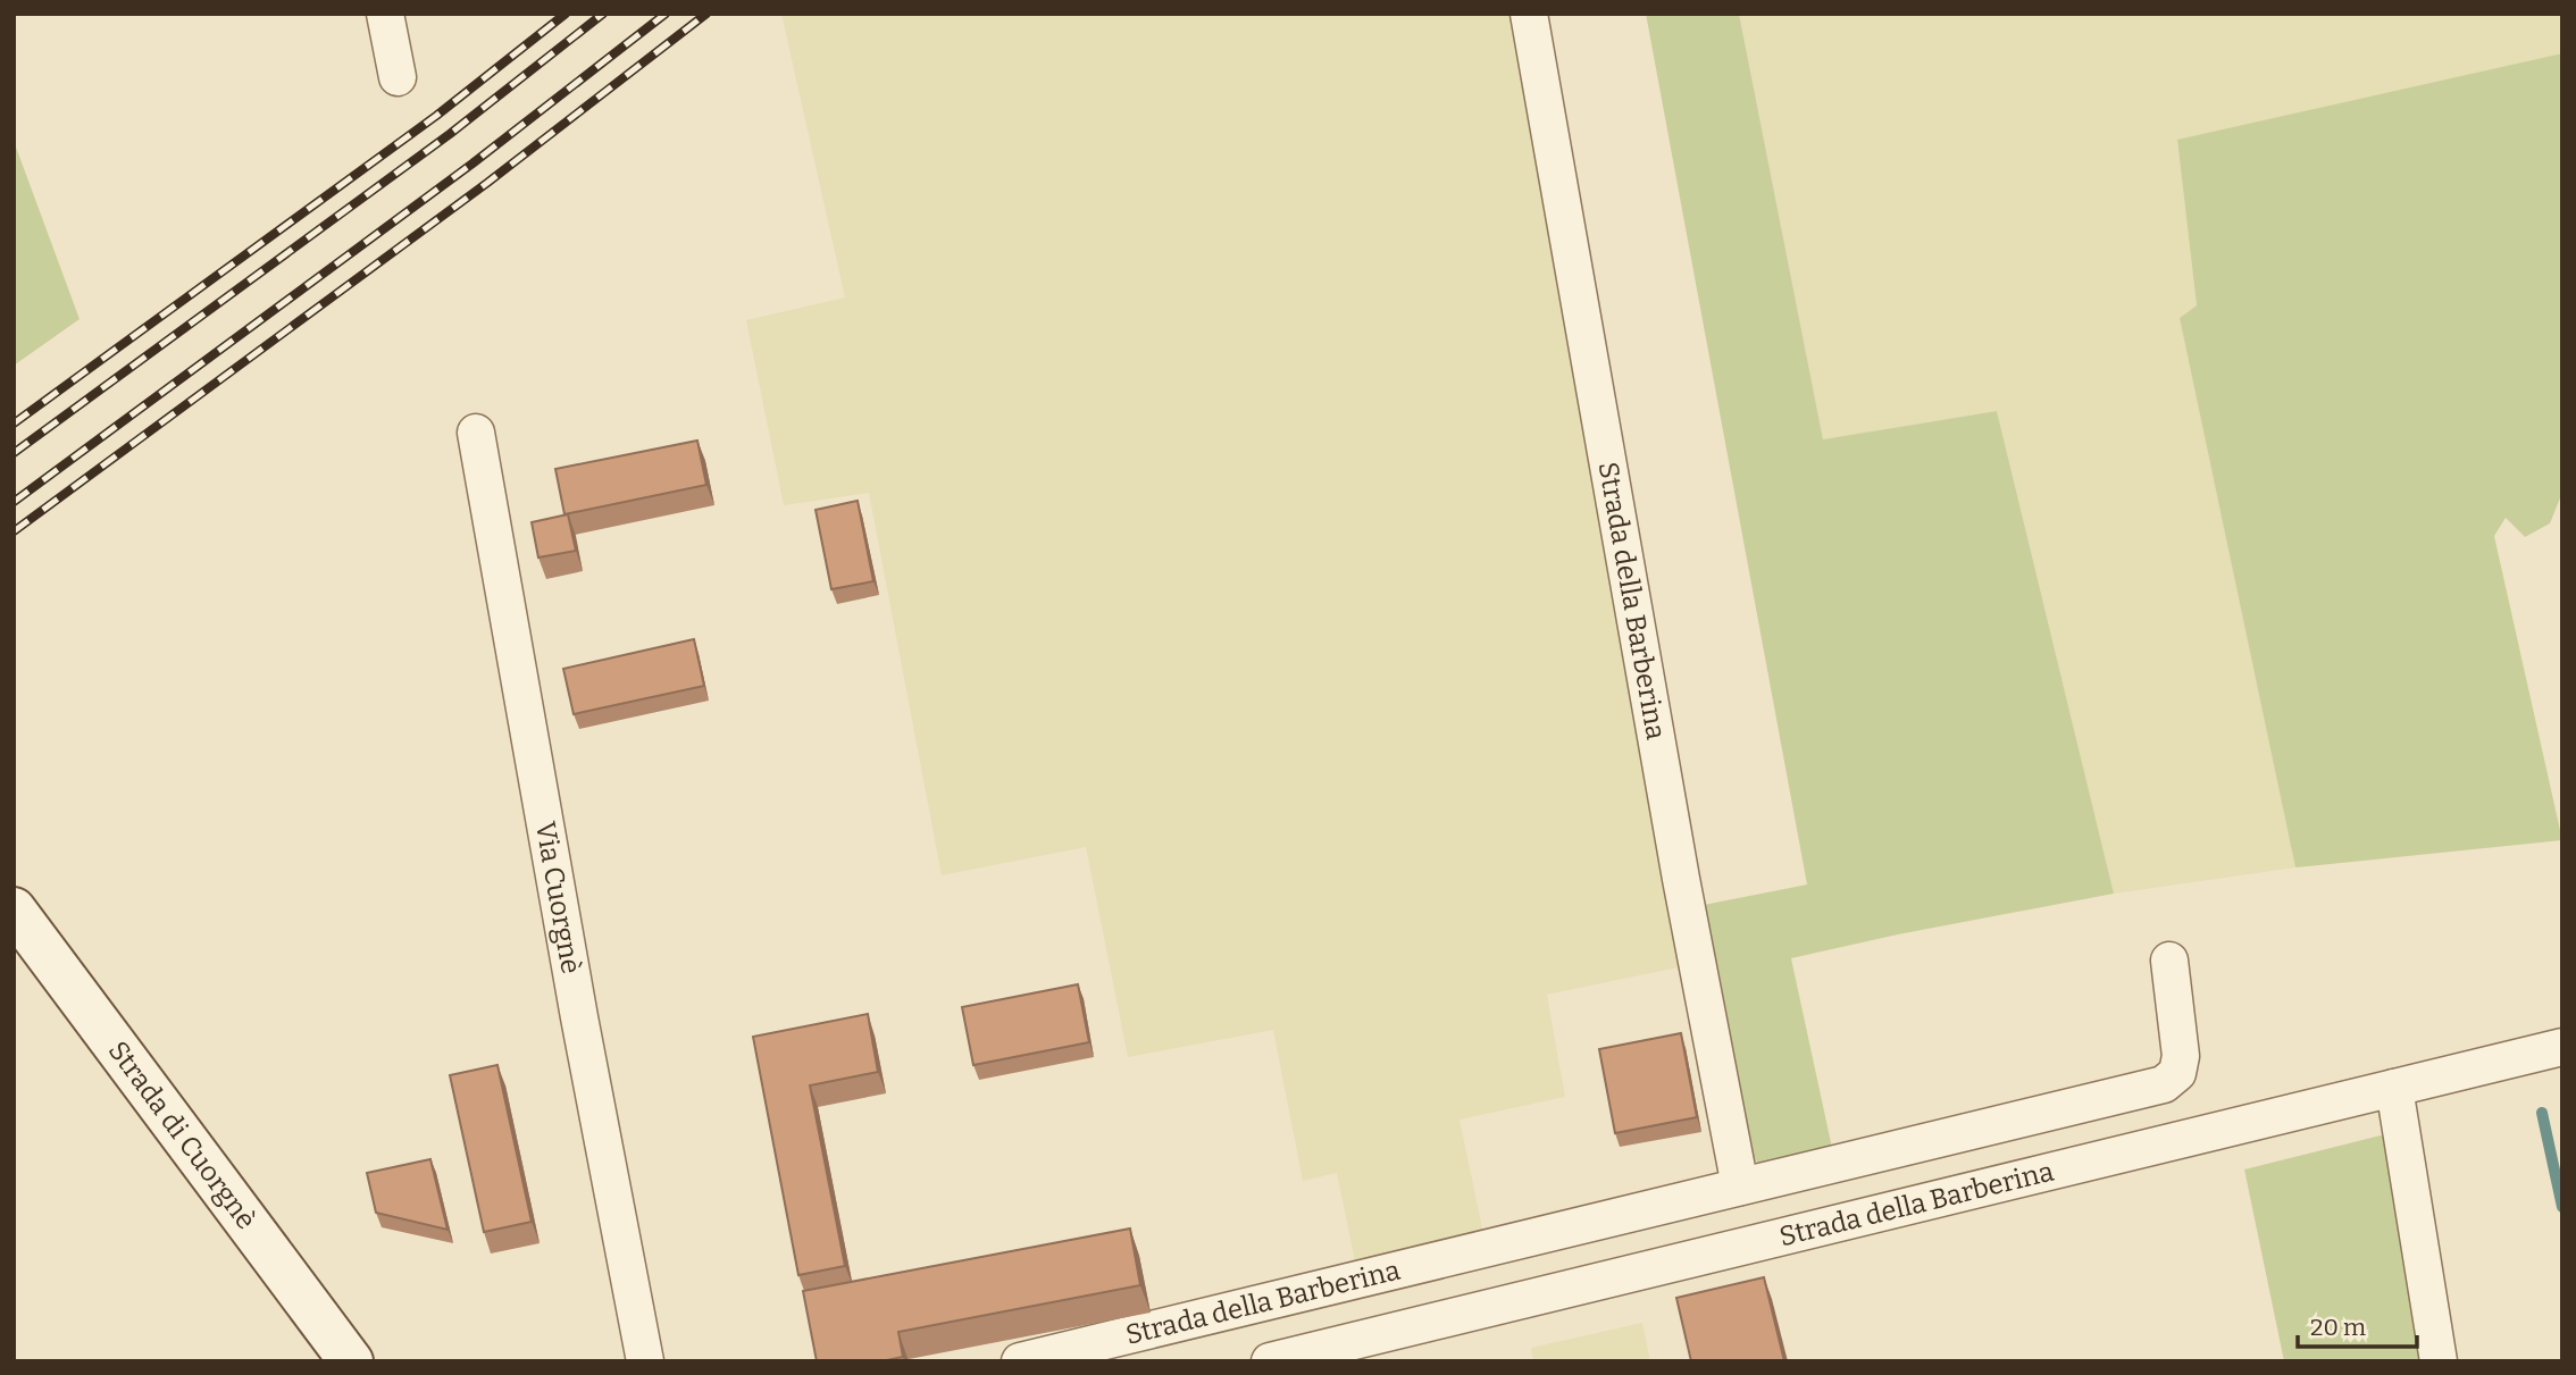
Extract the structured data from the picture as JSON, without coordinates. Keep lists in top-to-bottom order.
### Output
{
  "streets": {
    "main road": ["Strada di Cuorgnè"],
    "street": ["Strada della Barberina", "Via Cuorgnè"]
  },
  "scale_bar": "20 m"
}
